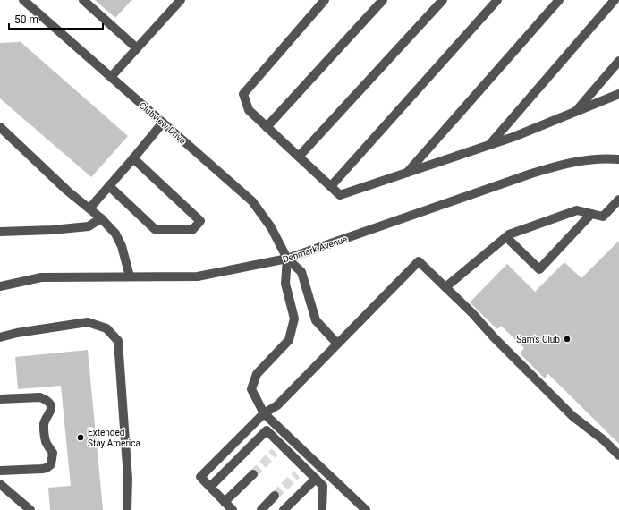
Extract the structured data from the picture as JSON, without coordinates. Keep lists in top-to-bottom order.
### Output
{
  "streets": {
    "street": ["Clubview Drive", "Denmark Avenue"]
  },
  "crossings": [
    ["Clubview Drive", "Denmark Avenue"]
  ],
  "places": ["Sam's Club", "Extended Stay America"],
  "scale_bar": "50 m"
}
